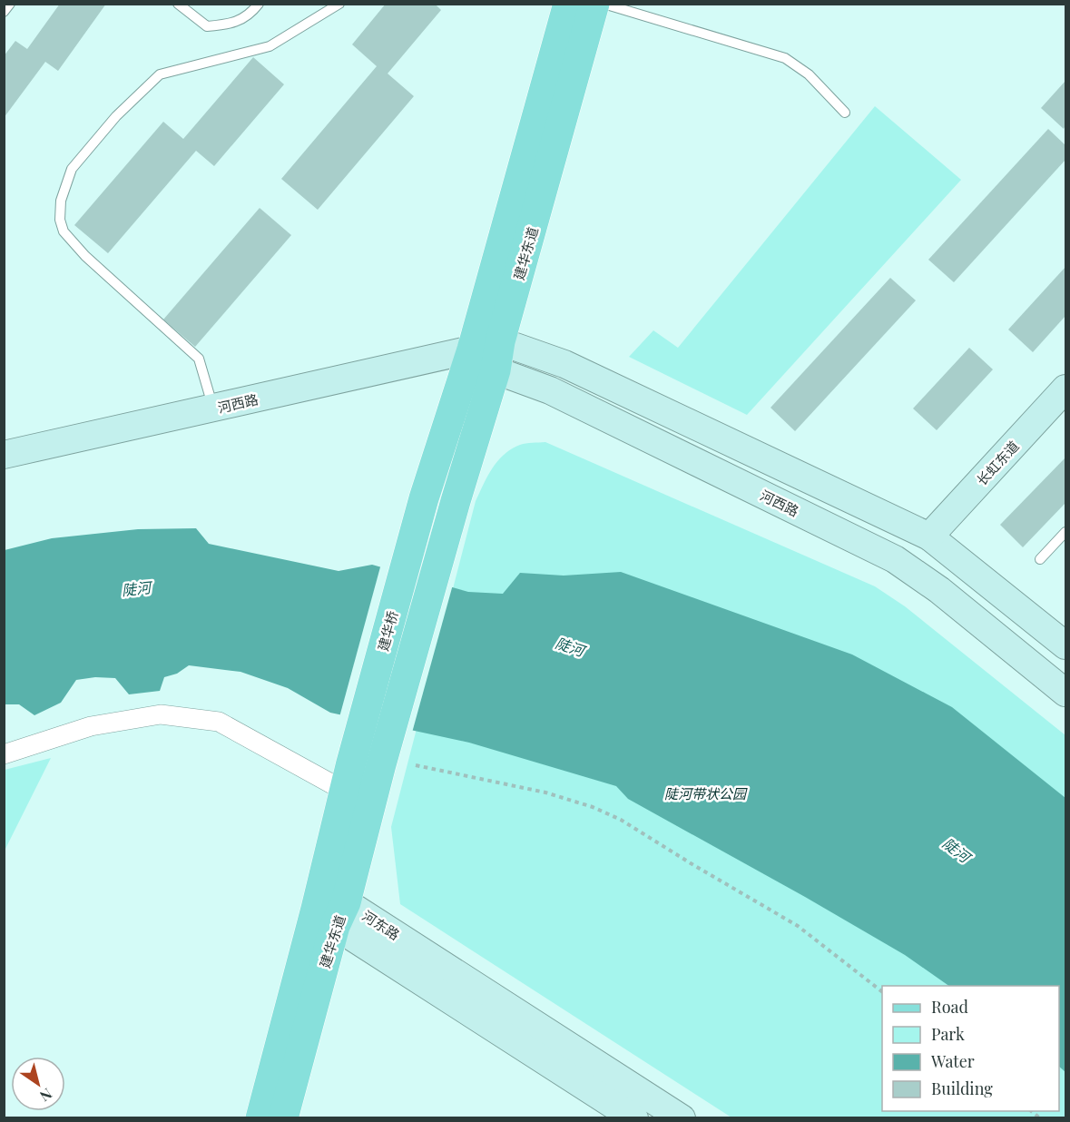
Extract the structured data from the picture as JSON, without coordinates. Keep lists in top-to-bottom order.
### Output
{
  "streets": {
    "main road": ["建华东道", "建华桥"],
    "street": ["河西路", "长虹东道", "河东路"]
  },
  "crossings": [
    ["建华东道", "河西路"],
    ["建华东道", "建华桥"],
    ["建华东道", "河东路"]
  ],
  "water": ["陡河"],
  "parks": ["陡河带状公园"],
  "legend": [
    "Road",
    "Park",
    "Water",
    "Building"
  ],
  "north": "bottom right"
}
